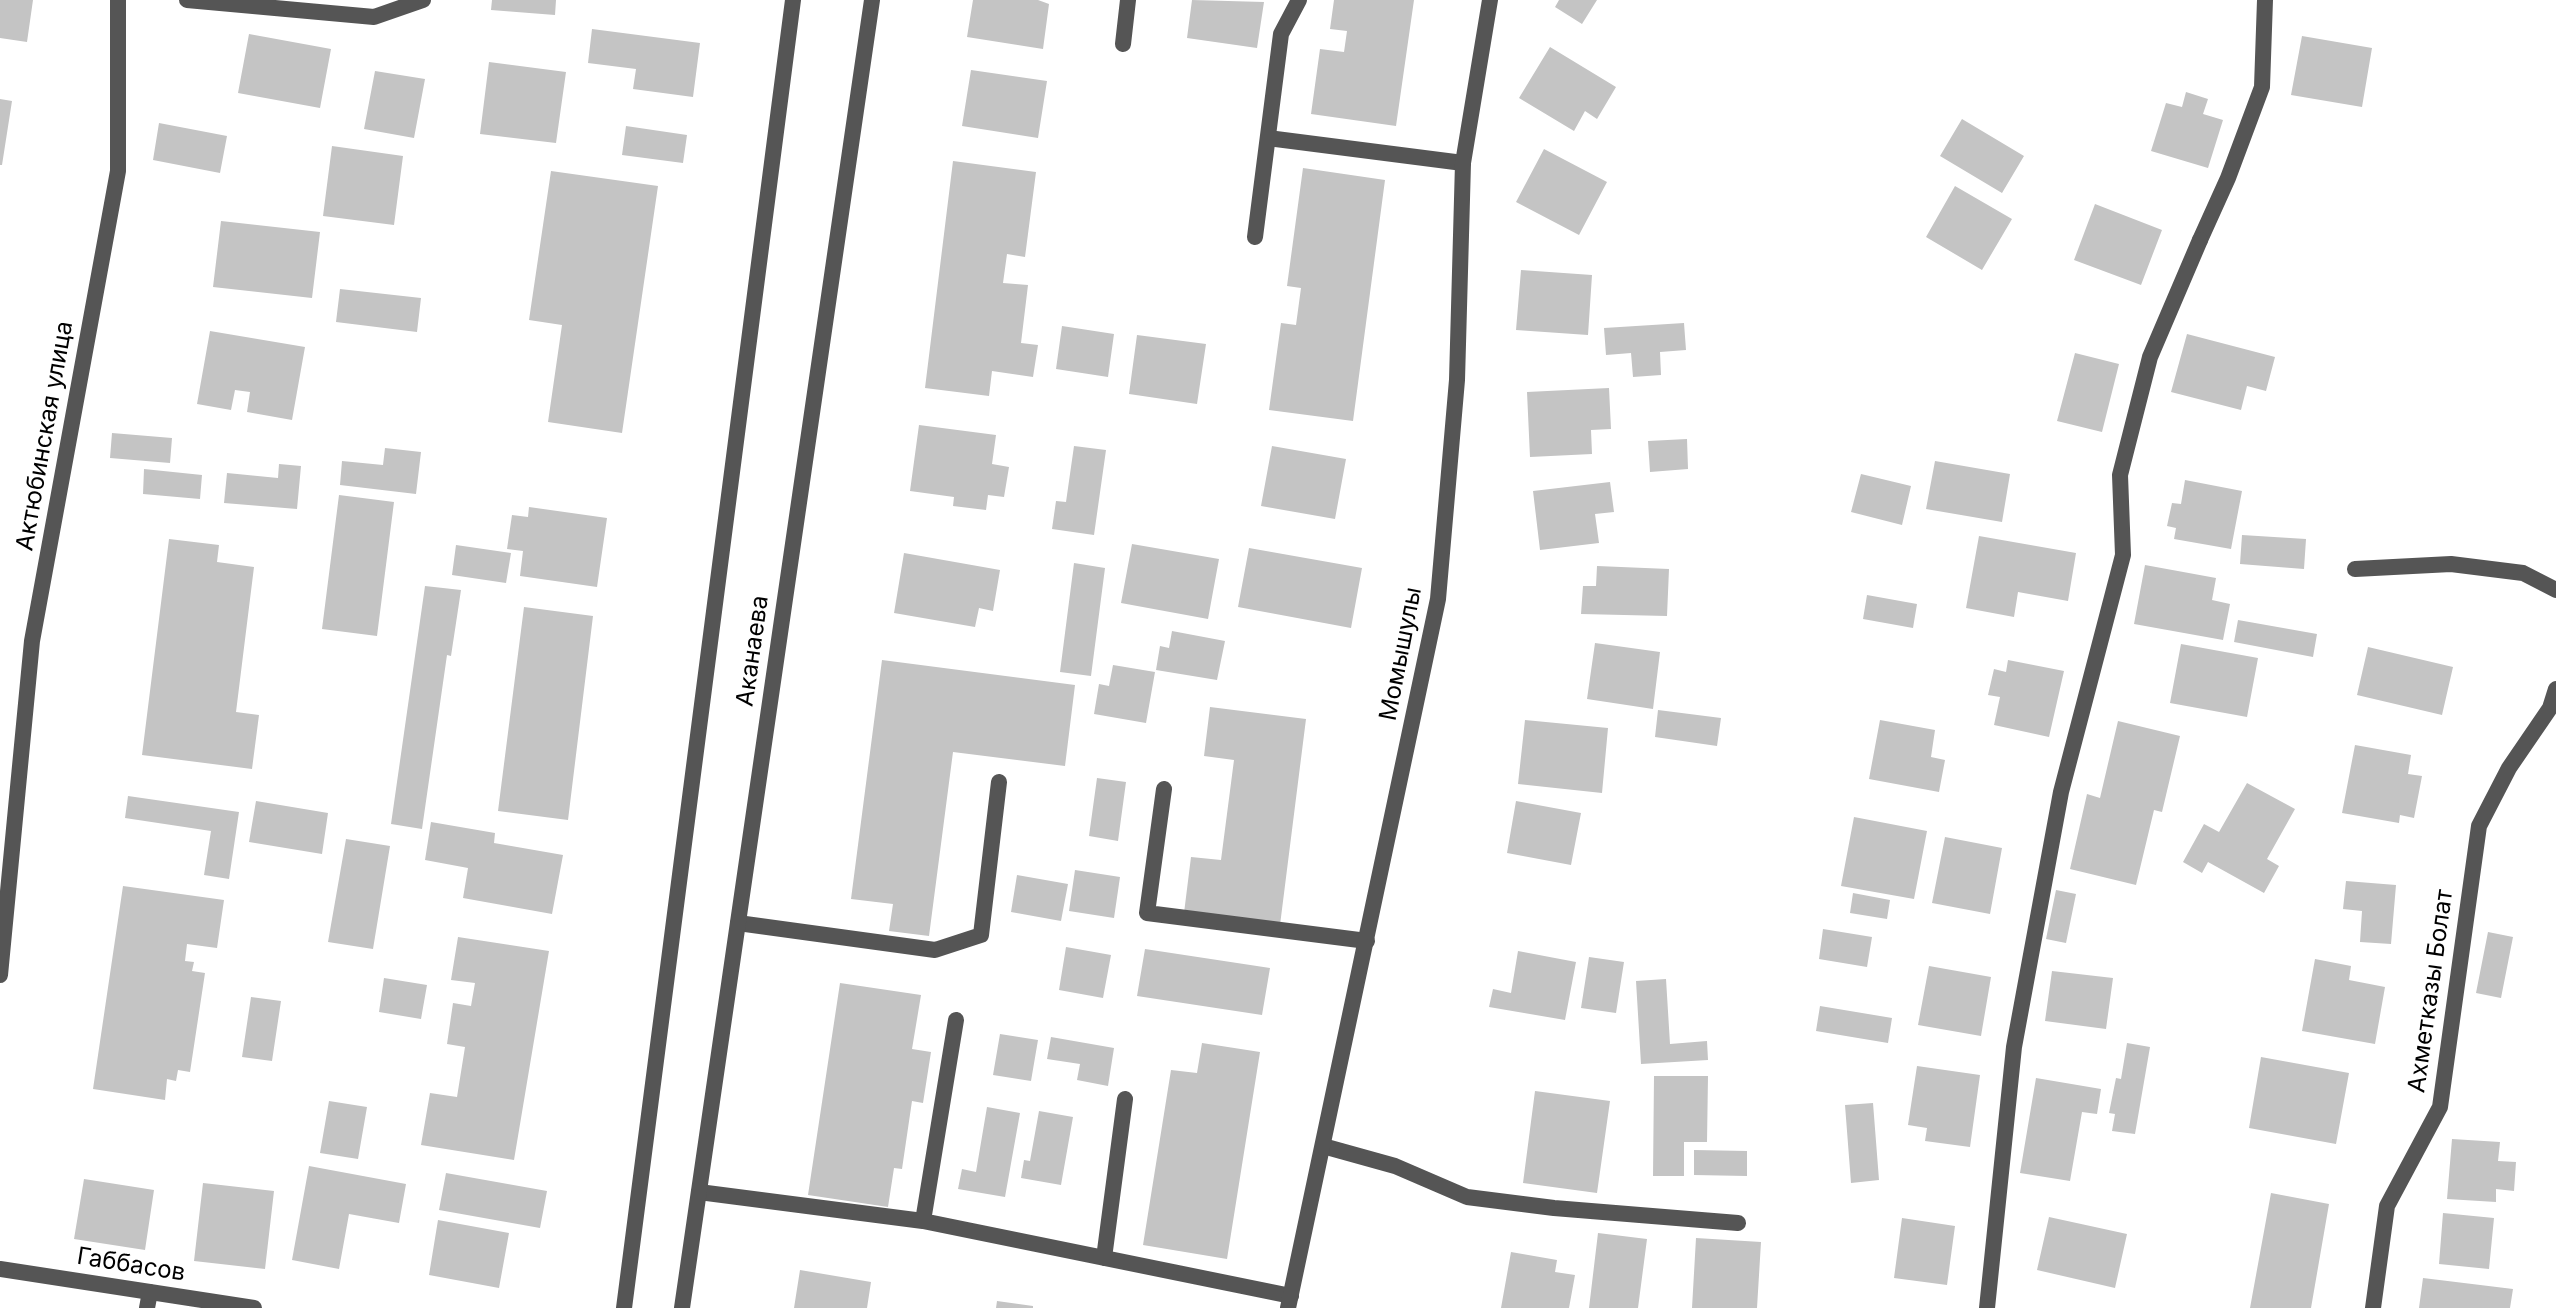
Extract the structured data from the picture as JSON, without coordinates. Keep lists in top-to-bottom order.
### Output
{
  "streets": {
    "street": [
      "Актюбинская улица",
      "Аканаева",
      "Момышулы",
      "Ахметказы Болат",
      "Габбасов"
    ]
  }
}
